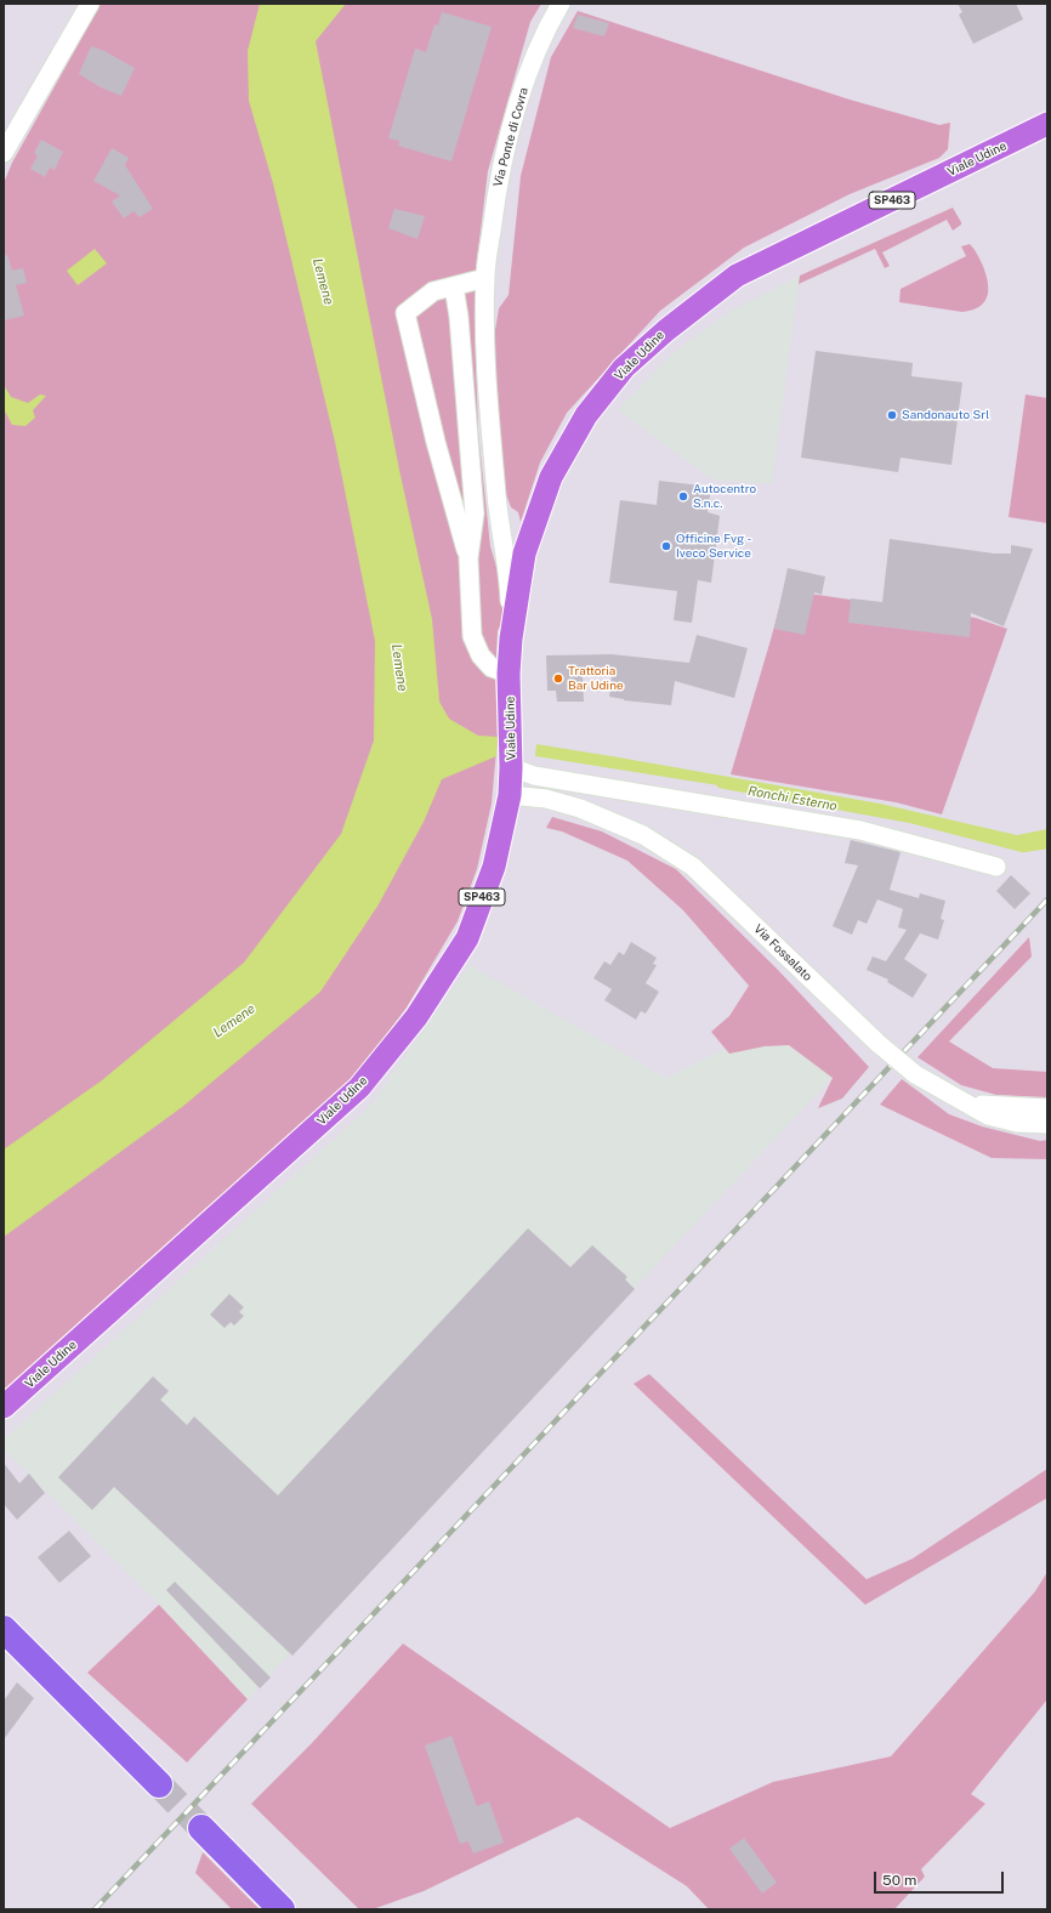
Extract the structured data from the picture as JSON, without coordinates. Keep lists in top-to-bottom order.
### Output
{
  "streets": {
    "main road": ["Viale Udine", "SP463"],
    "street": ["Via Ponte di Covra", "Via Fossalato"]
  },
  "crossings": [
    ["Via Ponte di Covra", "Viale Udine"],
    ["Viale Udine", "Via Fossalato"]
  ],
  "water": ["Lemene", "Ronchi Esterno"],
  "places": [
    "Sandonauto Srl",
    "Autocentro S.n.c.",
    "Officine Fvg - Iveco Service",
    "Trattoria Bar Udine"
  ],
  "scale_bar": "50 m"
}
